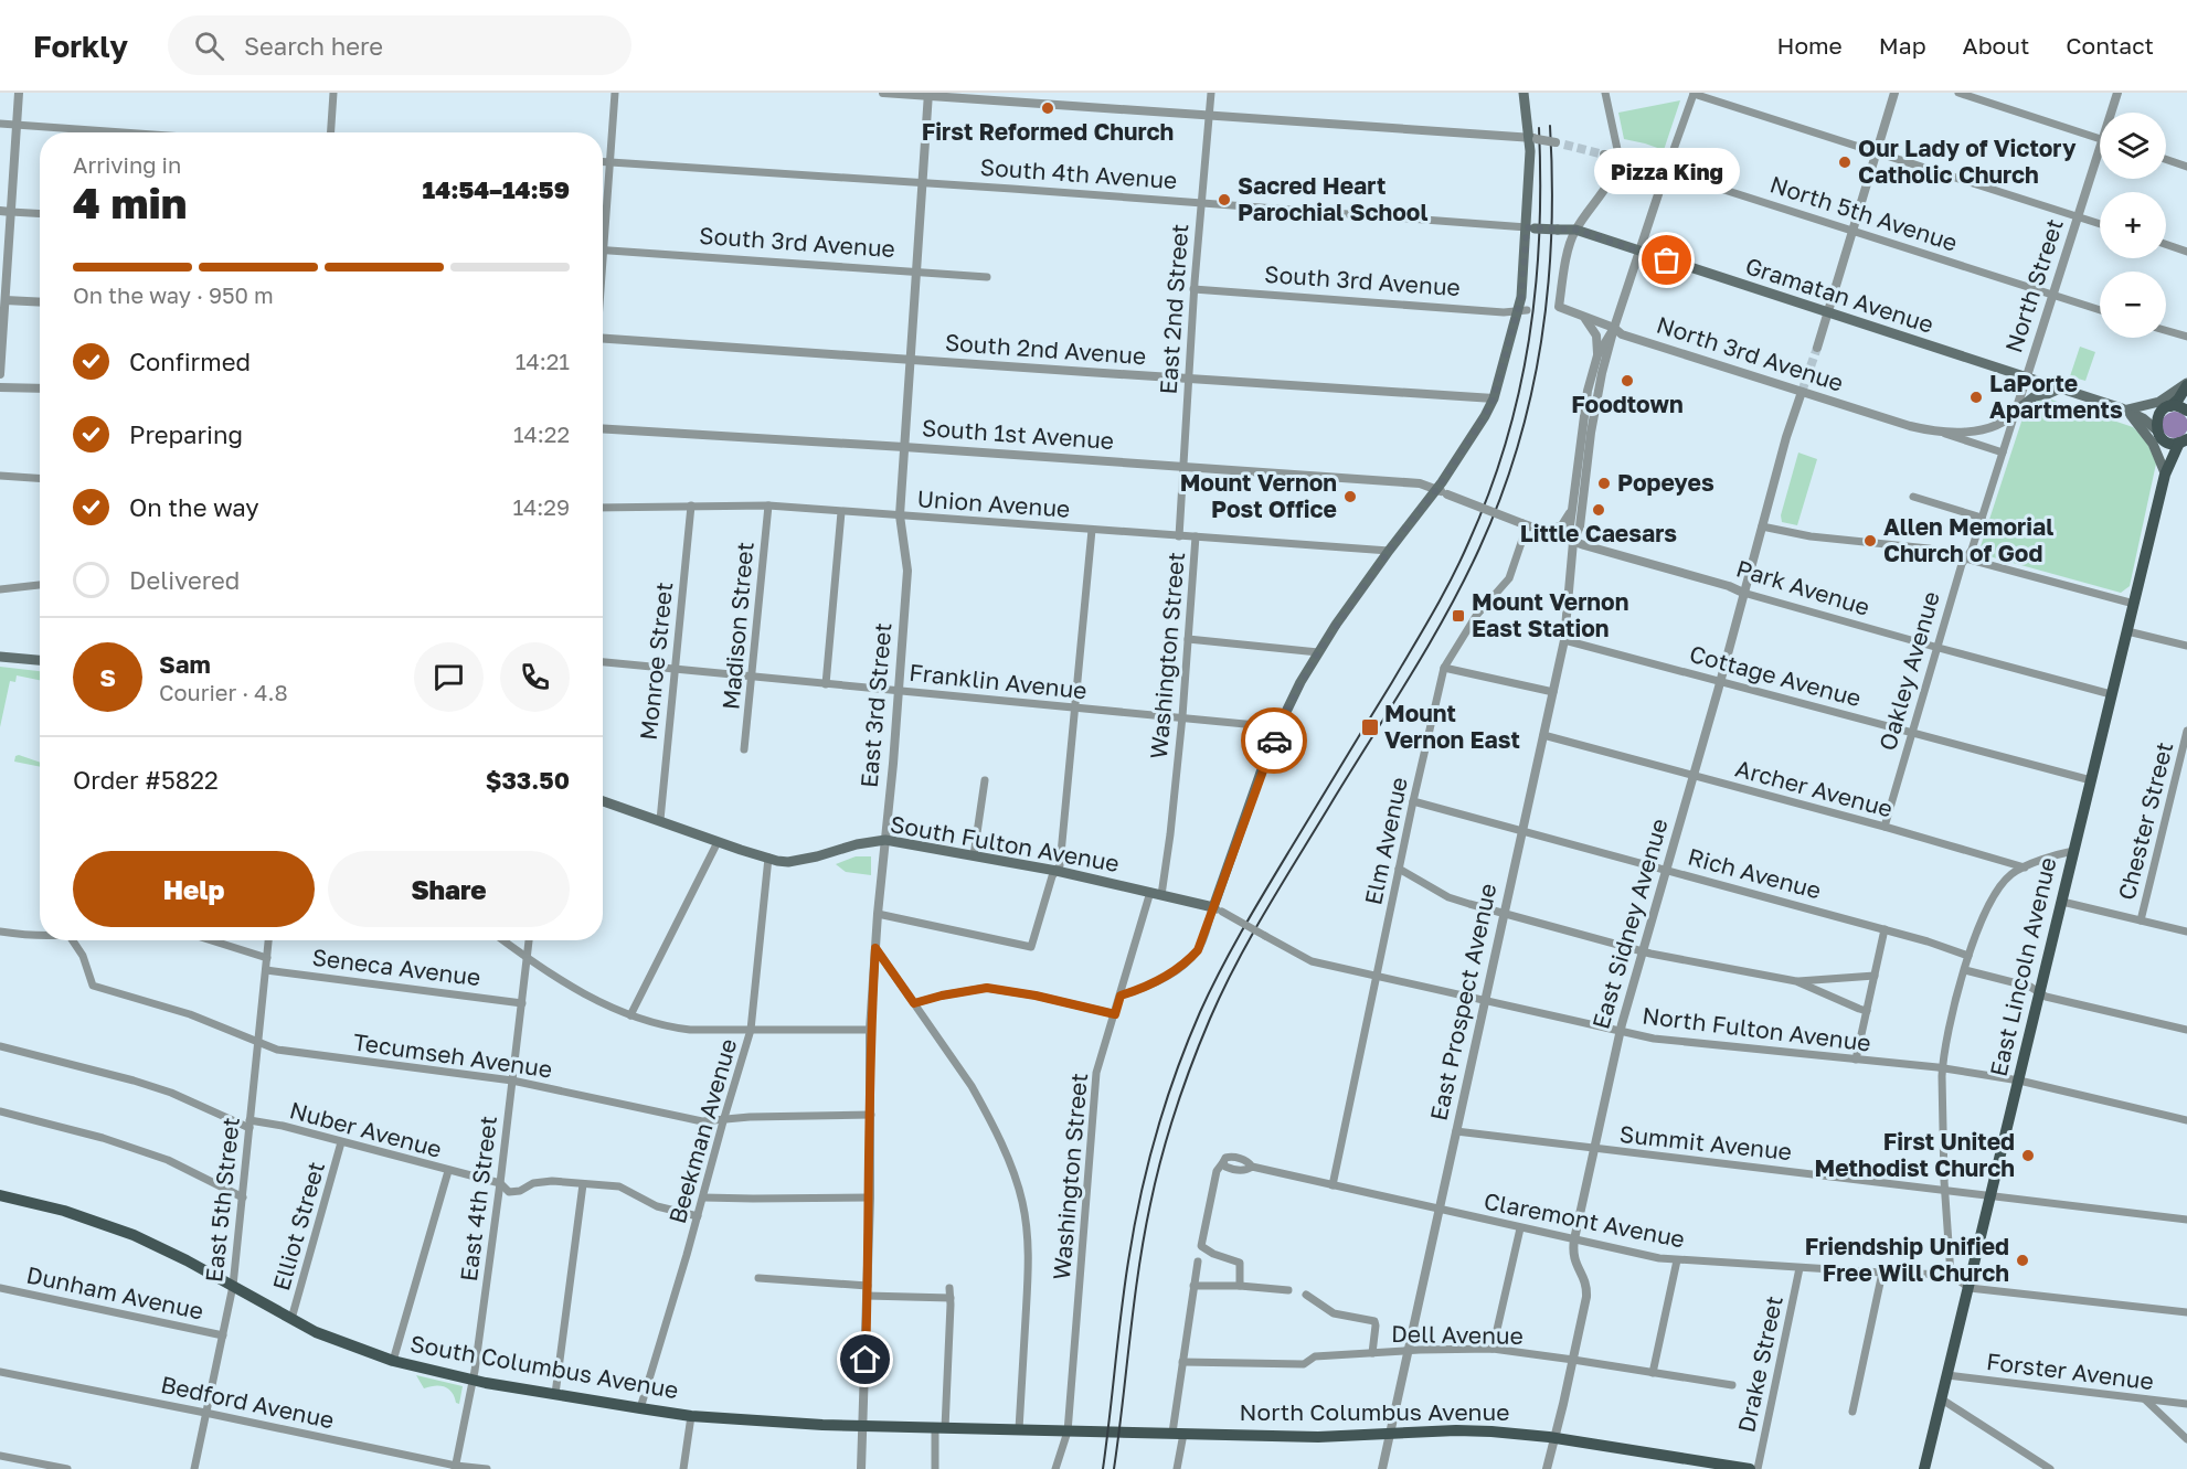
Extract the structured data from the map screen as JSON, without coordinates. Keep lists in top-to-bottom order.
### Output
{
  "streets": {
    "main road": [
      "Gramatan Avenue",
      "South Fulton Avenue",
      "East Lincoln Avenue",
      "South Columbus Avenue",
      "North Columbus Avenue"
    ],
    "street": [
      "South 4th Avenue",
      "North 5th Avenue",
      "South 3rd Avenue",
      "North Street",
      "East 2nd Street",
      "South 2nd Avenue",
      "North 3rd Avenue",
      "South 1st Avenue",
      "Union Avenue",
      "Park Avenue",
      "Madison Street",
      "Washington Street",
      "Monroe Street",
      "Oakley Avenue",
      "Cottage Avenue",
      "Franklin Avenue",
      "East 3rd Street",
      "Archer Avenue",
      "Chester Street",
      "Elm Avenue",
      "Rich Avenue",
      "East Sidney Avenue",
      "Seneca Avenue",
      "East Prospect Avenue",
      "North Fulton Avenue",
      "Tecumseh Avenue",
      "Nuber Avenue",
      "Beekman Avenue",
      "Summit Avenue",
      "East 4th Street",
      "East 5th Street",
      "Claremont Avenue",
      "Elliot Street",
      "Dunham Avenue",
      "Dell Avenue",
      "Drake Street",
      "Forster Avenue",
      "Bedford Avenue"
    ]
  },
  "crossings": [
    ["South 4th Avenue", "Gramatan Avenue"],
    ["South 4th Avenue", "East 2nd Street"],
    ["South 4th Avenue", "East 3rd Street"],
    ["North 5th Avenue", "North Street"],
    ["North 5th Avenue", "East Prospect Avenue"],
    ["South 3rd Avenue", "East 2nd Street"],
    ["South 3rd Avenue", "East 3rd Street"],
    ["North Street", "Gramatan Avenue"],
    ["North Street", "Oakley Avenue"],
    ["Gramatan Avenue", "North 3rd Avenue"],
    ["Gramatan Avenue", "Oakley Avenue"],
    ["Gramatan Avenue", "East Lincoln Avenue"],
    ["Gramatan Avenue", "East Prospect Avenue"],
    ["East 2nd Street", "South 2nd Avenue"],
    ["East 2nd Street", "South 1st Avenue"],
    ["East 2nd Street", "Union Avenue"],
    ["South 2nd Avenue", "East 3rd Street"],
    ["North 3rd Avenue", "Oakley Avenue"],
    ["North 3rd Avenue", "East Sidney Avenue"],
    ["North 3rd Avenue", "East Prospect Avenue"],
    ["South 1st Avenue", "Park Avenue"],
    ["South 1st Avenue", "East 3rd Street"],
    ["Union Avenue", "Madison Street"],
    ["Union Avenue", "Washington Street"],
    ["Union Avenue", "Monroe Street"],
    ["Union Avenue", "East 3rd Street"],
    ["Park Avenue", "Oakley Avenue"],
    ["Park Avenue", "Elm Avenue"],
    ["Park Avenue", "East Sidney Avenue"],
    ["Park Avenue", "East Lincoln Avenue"],
    ["Park Avenue", "East Prospect Avenue"],
    ["Madison Street", "Franklin Avenue"],
    ["Washington Street", "Franklin Avenue"],
    ["Washington Street", "South Fulton Avenue"],
    ["Washington Street", "South Columbus Avenue"],
    ["Monroe Street", "Franklin Avenue"],
    ["Monroe Street", "South Fulton Avenue"],
    ["Oakley Avenue", "Cottage Avenue"],
    ["Oakley Avenue", "Archer Avenue"],
    ["Cottage Avenue", "East Sidney Avenue"],
    ["Cottage Avenue", "East Lincoln Avenue"],
    ["Cottage Avenue", "East Prospect Avenue"],
    ["Franklin Avenue", "East 3rd Street"],
    ["East 3rd Street", "South Fulton Avenue"],
    ["East 3rd Street", "Tecumseh Avenue"],
    ["East 3rd Street", "South Columbus Avenue"],
    ["Archer Avenue", "East Sidney Avenue"],
    ["Archer Avenue", "East Prospect Avenue"],
    ["Elm Avenue", "Rich Avenue"],
    ["Elm Avenue", "North Fulton Avenue"],
    ["Elm Avenue", "Claremont Avenue"],
    ["South Fulton Avenue", "North Fulton Avenue"],
    ["South Fulton Avenue", "Beekman Avenue"],
    ["Rich Avenue", "East Sidney Avenue"],
    ["Rich Avenue", "East Prospect Avenue"],
    ["East Sidney Avenue", "North Fulton Avenue"],
    ["East Sidney Avenue", "Summit Avenue"],
    ["East Sidney Avenue", "Claremont Avenue"],
    ["East Sidney Avenue", "Dell Avenue"],
    ["East Sidney Avenue", "North Columbus Avenue"],
    ["East Lincoln Avenue", "North Fulton Avenue"],
    ["East Lincoln Avenue", "Summit Avenue"],
    ["East Lincoln Avenue", "Forster Avenue"],
    ["Seneca Avenue", "East 4th Street"],
    ["Seneca Avenue", "East 5th Street"],
    ["East Prospect Avenue", "North Fulton Avenue"],
    ["East Prospect Avenue", "Summit Avenue"],
    ["East Prospect Avenue", "Claremont Avenue"],
    ["East Prospect Avenue", "Dell Avenue"],
    ["East Prospect Avenue", "North Columbus Avenue"],
    ["Tecumseh Avenue", "Beekman Avenue"],
    ["Tecumseh Avenue", "East 4th Street"],
    ["Tecumseh Avenue", "East 5th Street"],
    ["Nuber Avenue", "Beekman Avenue"],
    ["Nuber Avenue", "East 4th Street"],
    ["Nuber Avenue", "East 5th Street"],
    ["Nuber Avenue", "Elliot Street"],
    ["Beekman Avenue", "South Columbus Avenue"],
    ["East 4th Street", "South Columbus Avenue"],
    ["East 4th Street", "Bedford Avenue"],
    ["East 5th Street", "Dunham Avenue"],
    ["East 5th Street", "South Columbus Avenue"],
    ["East 5th Street", "Bedford Avenue"],
    ["Claremont Avenue", "Drake Street"],
    ["Elliot Street", "South Columbus Avenue"],
    ["South Columbus Avenue", "North Columbus Avenue"]
  ],
  "places": {
    "other": [
      "First Reformed Church",
      "Our Lady of Victory Catholic Church",
      "Sacred Heart Parochial School",
      "Pizza King",
      "Foodtown",
      "LaPorte Apartments",
      "Popeyes",
      "Mount Vernon Post Office",
      "Little Caesars",
      "Allen Memorial Church of God",
      "First United Methodist Church",
      "Friendship Unified Free Will Church"
    ],
    "transit": ["Mount Vernon East Station", "Mount Vernon East"]
  },
  "page": {
    "header": "Forkly",
    "search": "Search here",
    "nav": [
      "Home",
      "Map",
      "About",
      "Contact"
    ],
    "map_buttons": ["+", "−"],
    "heading": ["4 min", "Arriving in", "14:54–14:59"],
    "panel": [
      "Sam",
      "Courier · 4.8",
      "Order #5822",
      "$33.50"
    ],
    "bubble": "Pizza King",
    "bar": "On the way · 950 m",
    "list": [
      ["Confirmed", "14:21"],
      ["Preparing", "14:22"],
      ["On the way", "14:29"],
      "Delivered"
    ],
    "round": "S",
    "buttons": ["Help", "Share"]
  }
}
